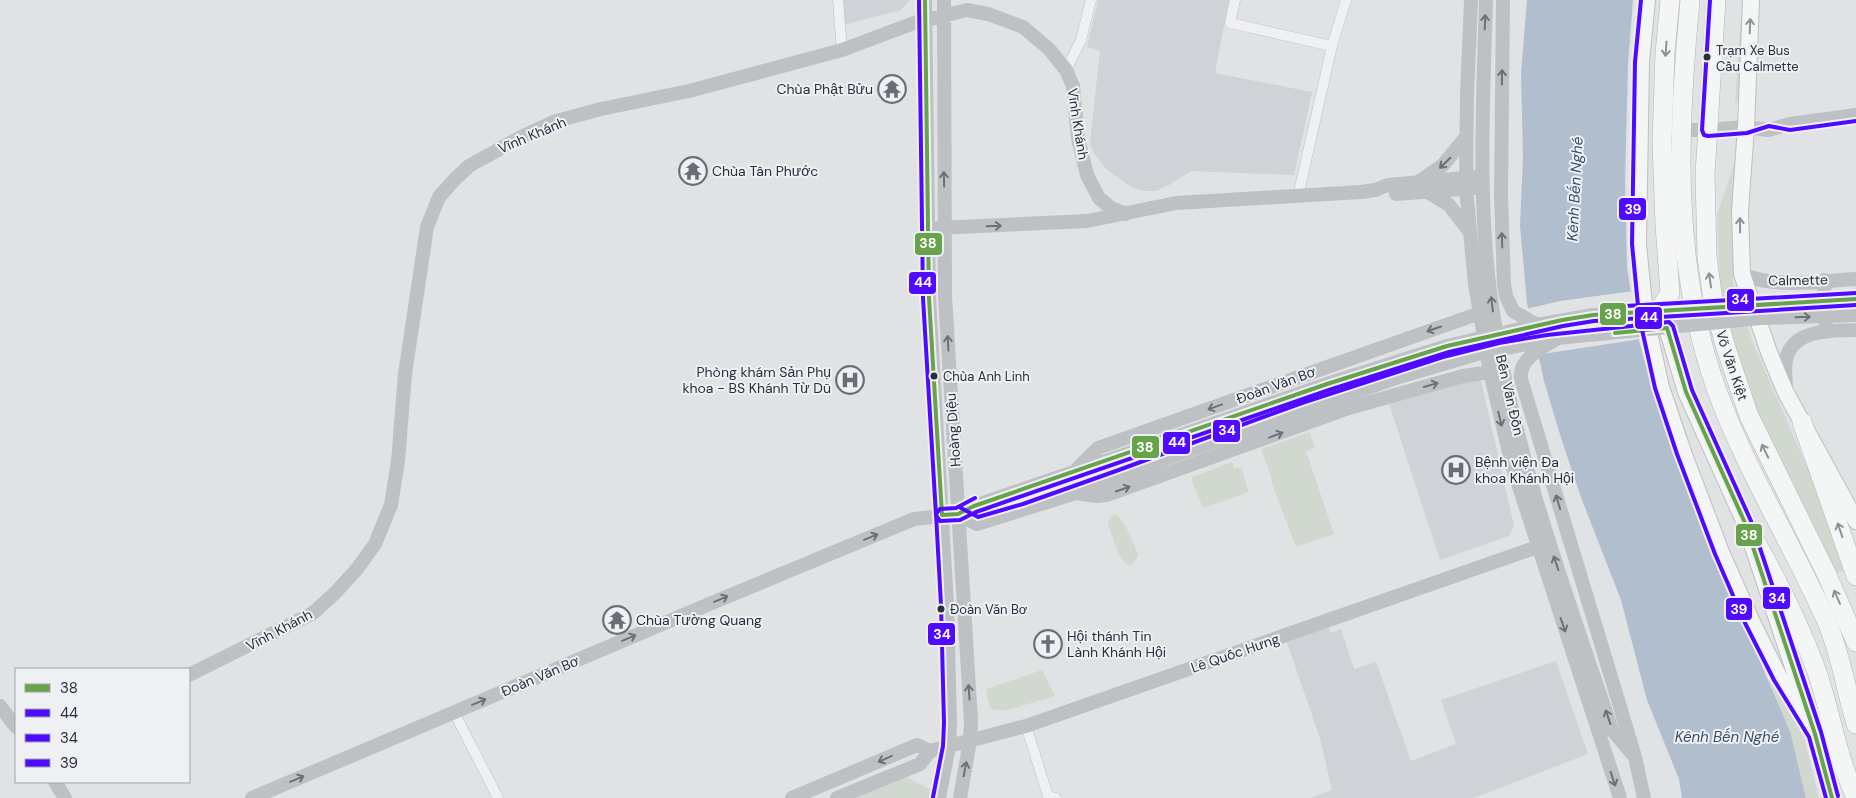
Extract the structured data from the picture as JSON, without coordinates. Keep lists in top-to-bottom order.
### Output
{
  "streets": {
    "highway": ["Võ Văn Kiệt"],
    "main road": [
      "Vĩnh Khánh",
      "Calmette",
      "Đoàn Văn Bơ",
      "Bến Vân Đồn",
      "Hoàng Diệu",
      "Lê Quốc Hưng"
    ]
  },
  "crossings": [
    ["Vĩnh Khánh", "Hoàng Diệu"],
    ["Đoàn Văn Bơ", "Bến Vân Đồn"],
    ["Đoàn Văn Bơ", "Hoàng Diệu"],
    ["Bến Vân Đồn", "Lê Quốc Hưng"],
    ["Hoàng Diệu", "Lê Quốc Hưng"]
  ],
  "water": ["Kênh Bến Nghé"],
  "places": {
    "other": ["Trạm Xe Bus Cầu Calmette", "Chùa Anh Linh", "Đoàn Văn Bơ"],
    "temple": ["Chùa Phật Bửu", "Chùa Tân Phước", "Chùa Tường Quang"],
    "hospital": ["Phòng khám Sản Phụ khoa - BS Khánh Từ Dũ", "Bệnh viện Đa khoa Khánh Hội"],
    "church": ["Hội thánh Tin Lành Khánh Hội"]
  },
  "lines": [
    "transit line 38",
    "transit line 44",
    "transit line 39",
    "transit line 34"
  ],
  "legend": [
    "38",
    "44",
    "34",
    "39"
  ]
}
